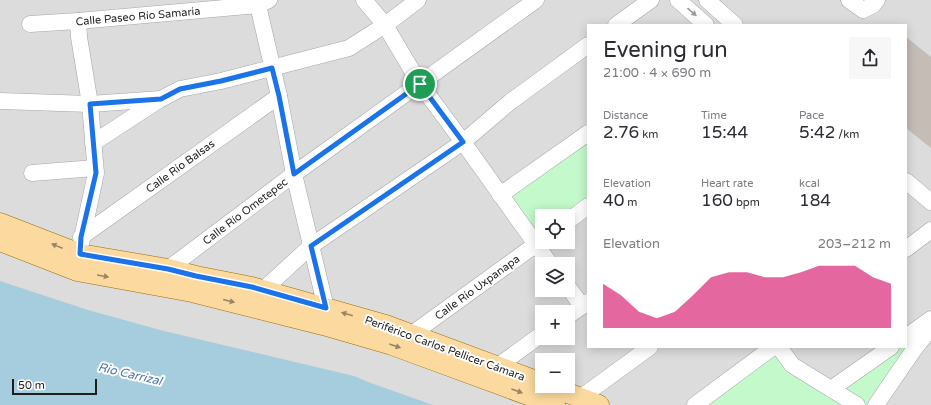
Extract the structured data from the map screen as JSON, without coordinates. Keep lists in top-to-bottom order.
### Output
{
  "streets": {
    "main road": ["Periférico Carlos Pellicer Cámara"],
    "street": [
      "Calle Paseo Río Samaria",
      "Calle Río Balsas",
      "Calle Río Ometepec",
      "Calle Río Uxpanapa"
    ]
  },
  "crossings": [
    ["Calle Río Balsas", "Periférico Carlos Pellicer Cámara"],
    ["Calle Río Ometepec", "Periférico Carlos Pellicer Cámara"],
    ["Calle Río Uxpanapa", "Periférico Carlos Pellicer Cámara"]
  ],
  "water": ["Rio Carrizal"],
  "scale_bar": "50 m",
  "page": {
    "heading": ["Evening run", "21:00 · 4 × 690 m"],
    "stats": [
      ["Distance", "2.76 km"],
      ["Time", "15:44"],
      ["Pace", "5:42 /km"],
      ["Elevation", "40 m"],
      ["Heart rate", "160 bpm"],
      ["kcal", "184"]
    ],
    "map_buttons": ["+", "−"],
    "chart": ["Elevation", "203–212 m"],
    "scale": "50 m"
  }
}
